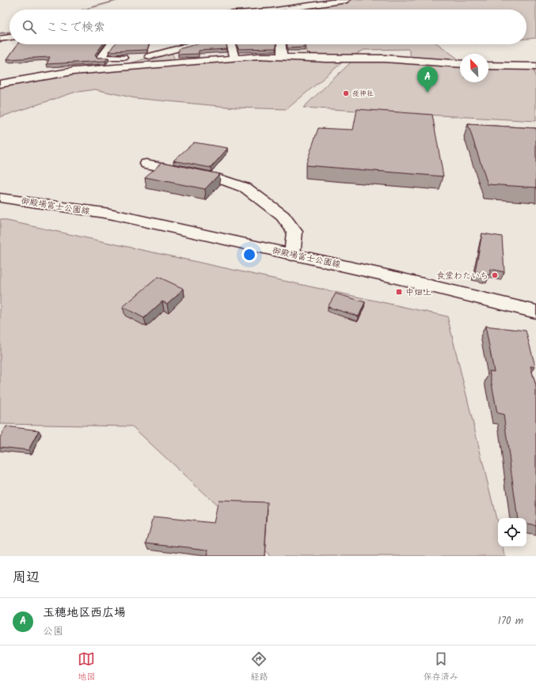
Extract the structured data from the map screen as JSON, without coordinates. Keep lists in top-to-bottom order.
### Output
{
  "streets": {
    "street": ["御殿場富士公園線"]
  },
  "places": {
    "other": ["疫神社", "食堂わたいち"],
    "transit": ["中畑上"]
  },
  "north": "top left",
  "page": {
    "search": "ここで検索",
    "pins": "A",
    "heading": "周辺",
    "list": [
      {
        "mark": "A",
        "name": "玉穂地区西広場",
        "note": "公園",
        "value": "170 m"
      }
    ],
    "nav": ["地図", "経路", "保存済み"]
  }
}
